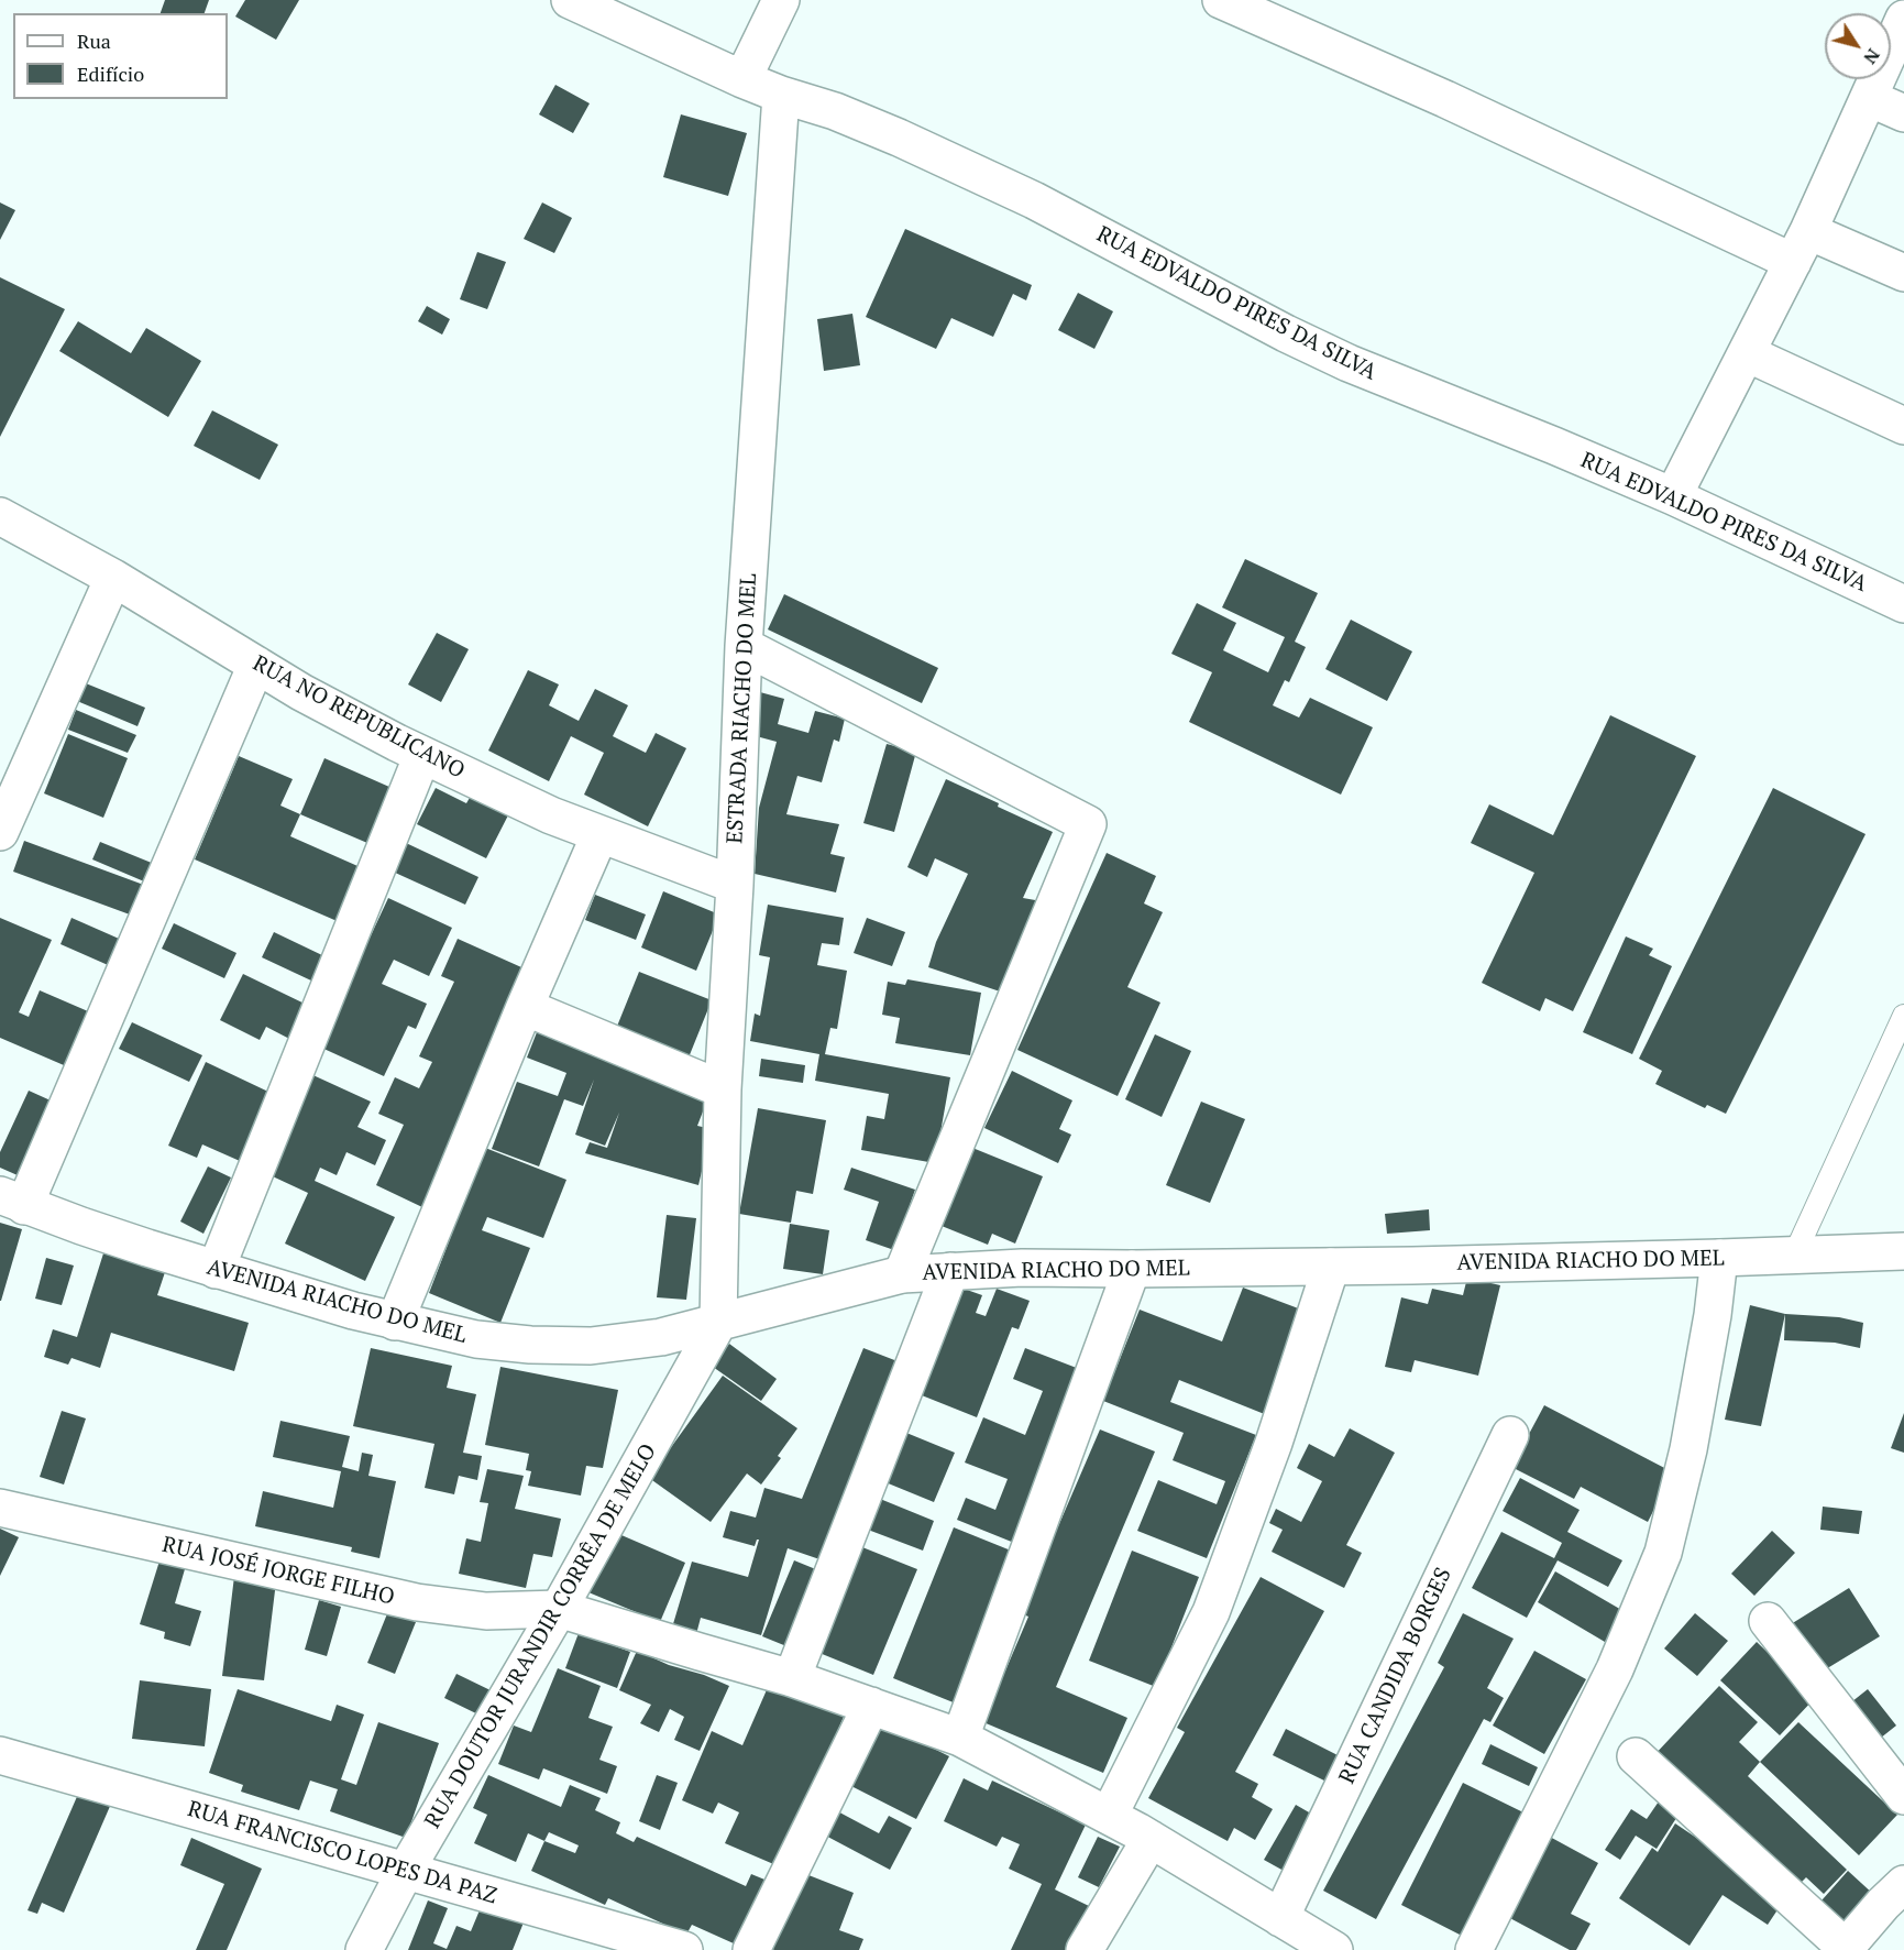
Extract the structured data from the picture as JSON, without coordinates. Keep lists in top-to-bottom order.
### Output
{
  "streets": {
    "street": [
      "RUA EDVALDO PIRES DA SILVA",
      "ESTRADA RIACHO DO MEL",
      "RUA NO REPUBLICANO",
      "AVENIDA RIACHO DO MEL",
      "RUA JOSÉ JORGE FILHO",
      "RUA DOUTOR JURANDIR CORRÊA DE MELO",
      "RUA CANDIDA BORGES",
      "RUA FRANCISCO LOPES DA PAZ"
    ]
  },
  "crossings": [
    ["RUA EDVALDO PIRES DA SILVA", "ESTRADA RIACHO DO MEL"],
    ["ESTRADA RIACHO DO MEL", "RUA NO REPUBLICANO"],
    ["ESTRADA RIACHO DO MEL", "AVENIDA RIACHO DO MEL"],
    ["ESTRADA RIACHO DO MEL", "RUA DOUTOR JURANDIR CORRÊA DE MELO"],
    ["AVENIDA RIACHO DO MEL", "RUA DOUTOR JURANDIR CORRÊA DE MELO"],
    ["RUA JOSÉ JORGE FILHO", "RUA DOUTOR JURANDIR CORRÊA DE MELO"],
    ["RUA JOSÉ JORGE FILHO", "RUA CANDIDA BORGES"],
    ["RUA DOUTOR JURANDIR CORRÊA DE MELO", "RUA FRANCISCO LOPES DA PAZ"]
  ],
  "legend": ["Rua", "Edifício"],
  "north": "bottom right"
}
